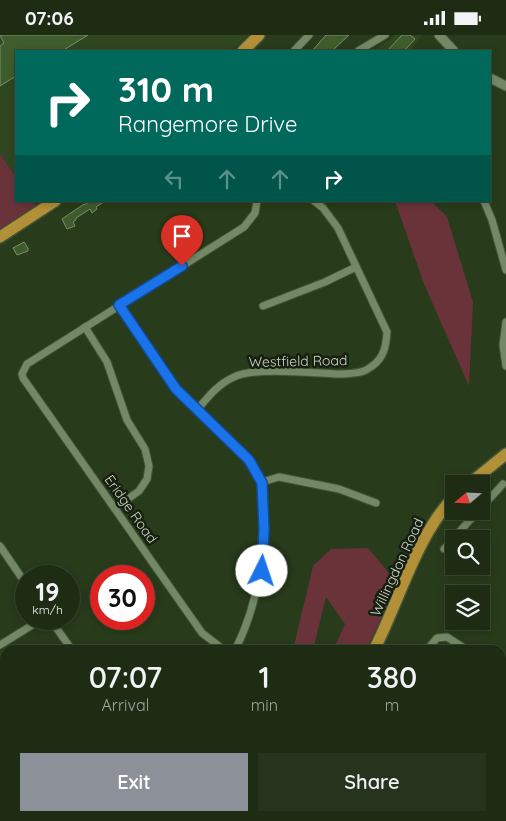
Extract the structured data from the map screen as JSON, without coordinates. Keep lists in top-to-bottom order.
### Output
{
  "streets": {
    "main road": ["Willingdon Road"],
    "street": ["Westfield Road", "Eridge Road"]
  },
  "north": "left",
  "page": {
    "status": "07:06",
    "turn": ["310 m", "Rangemore Drive"],
    "speed": "19 km/h",
    "limit": "30",
    "eta": [
      "07:07",
      "Arrival",
      "1",
      "min",
      "380",
      "m"
    ],
    "buttons": ["Exit", "Share"]
  }
}
